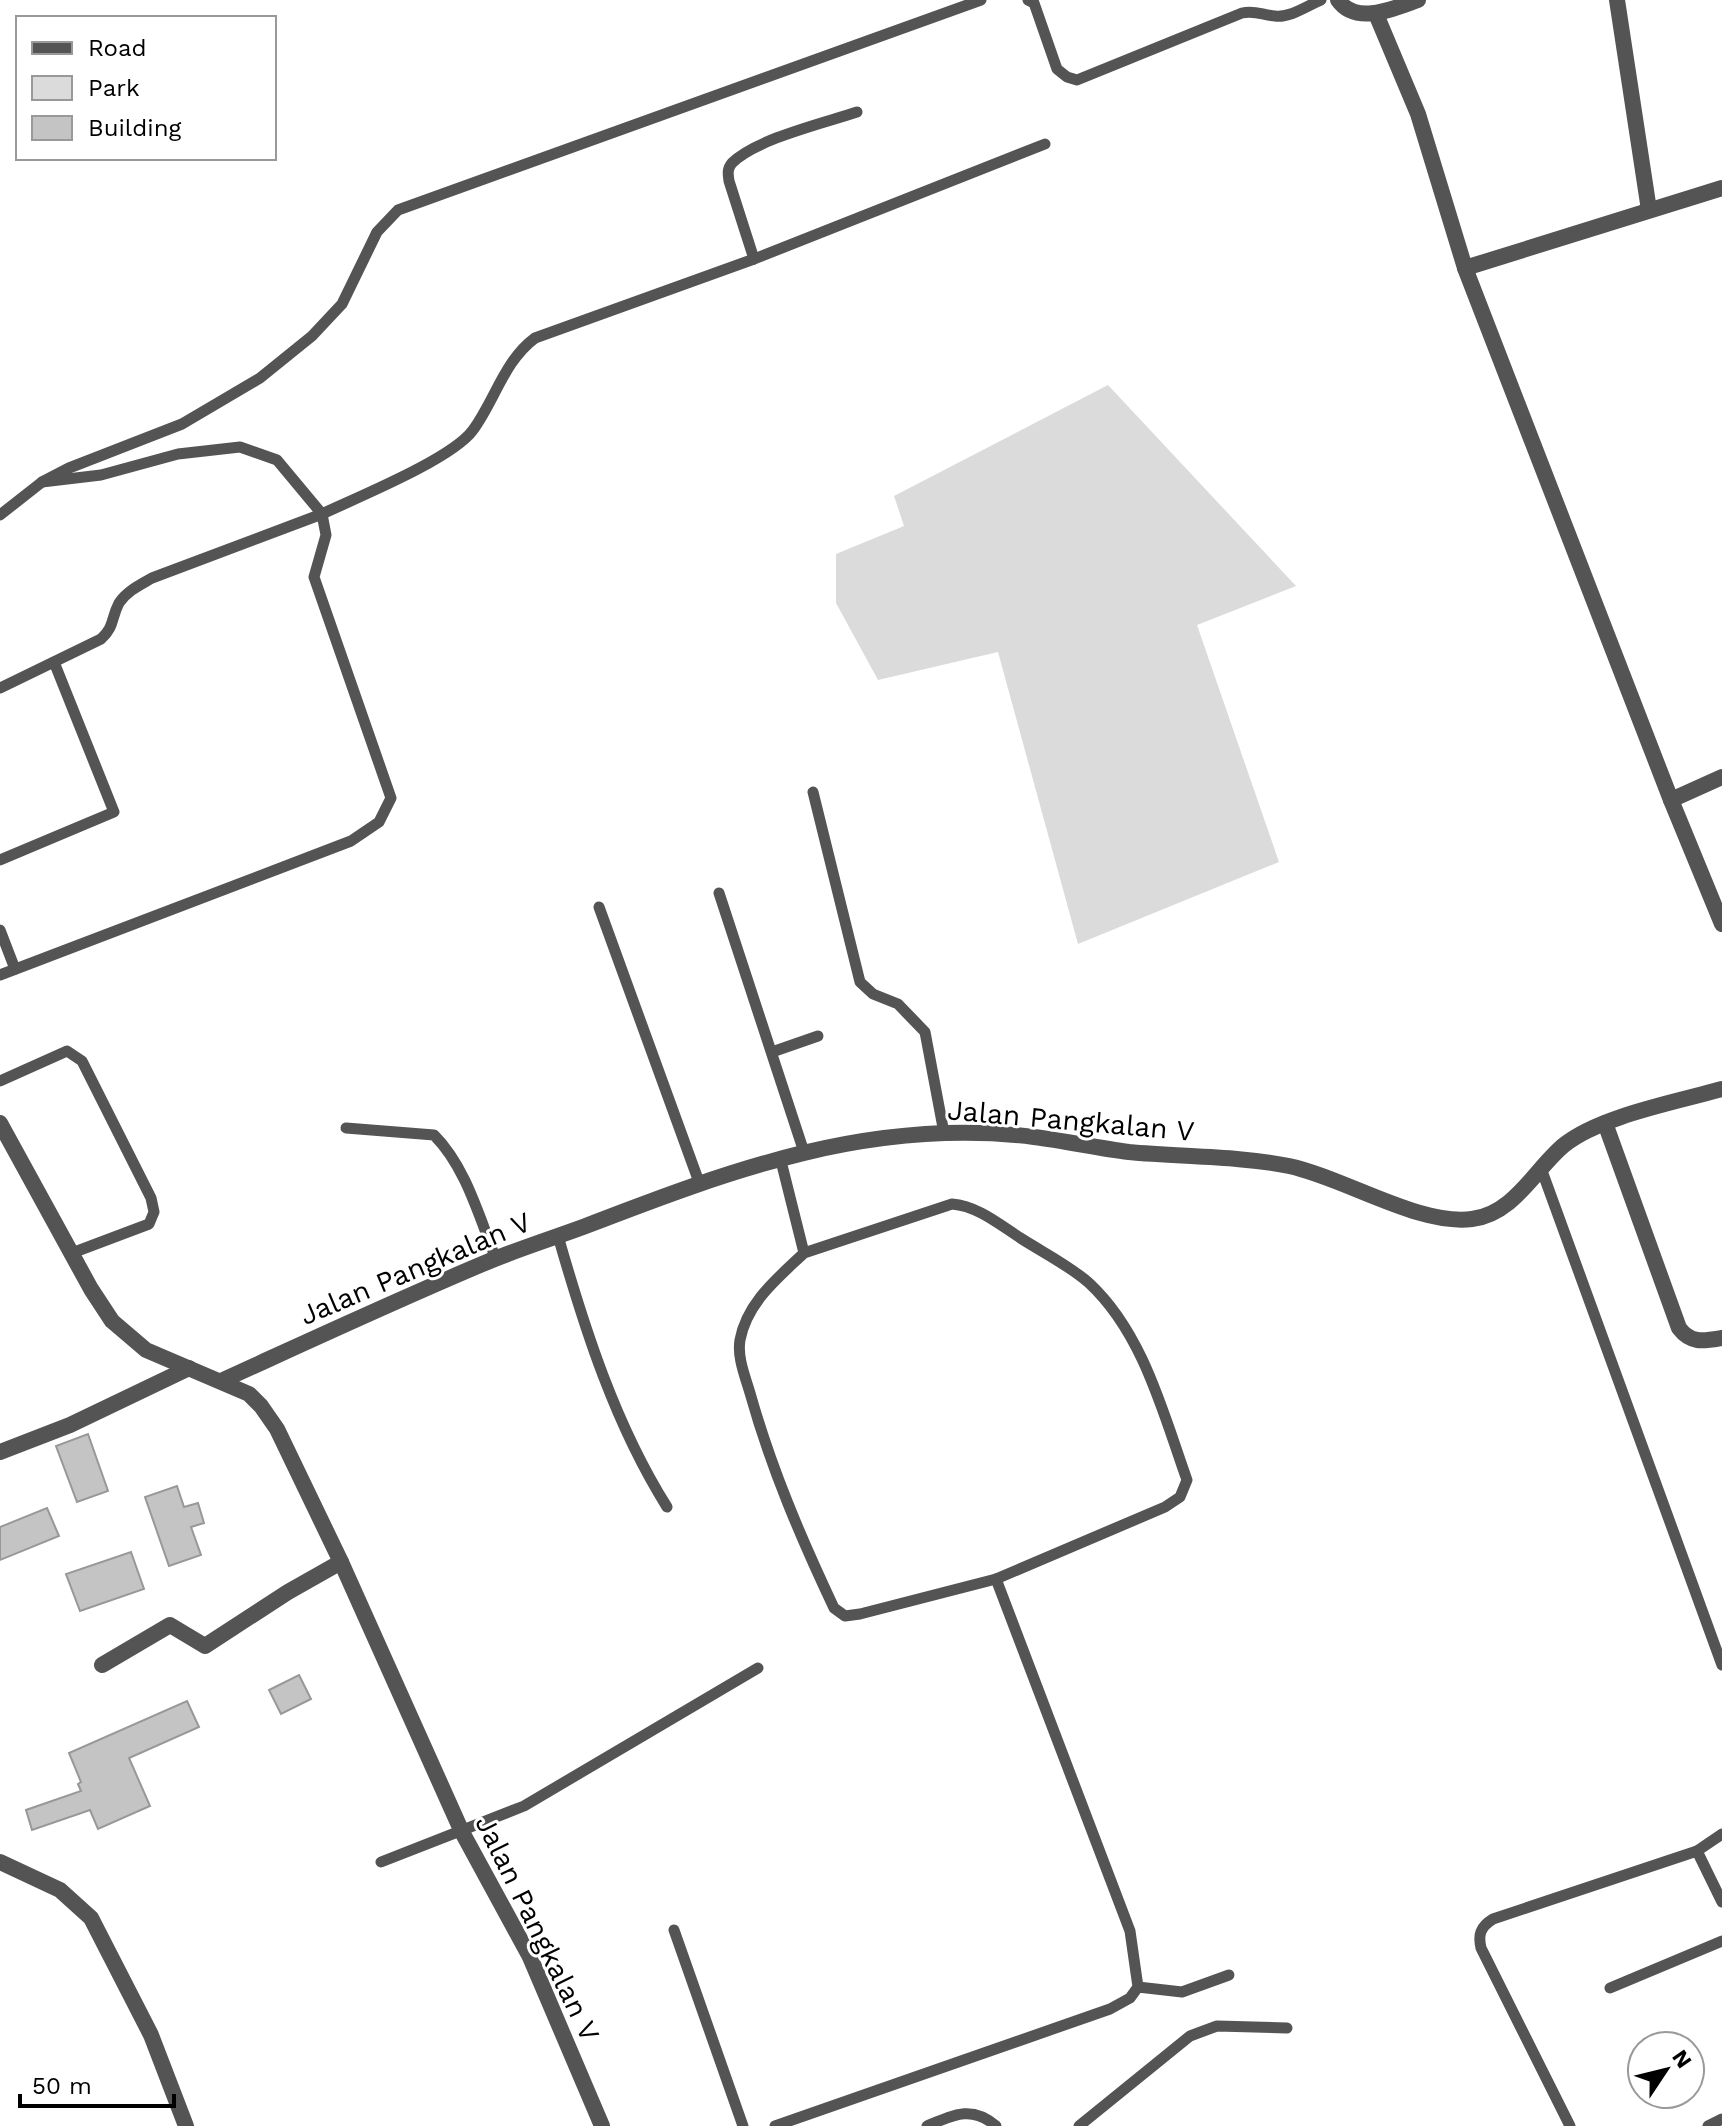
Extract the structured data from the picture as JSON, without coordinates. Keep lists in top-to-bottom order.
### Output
{
  "streets": {
    "street": ["Jalan Pangkalan V"]
  },
  "legend": ["Road", "Park", "Building"],
  "scale_bar": "50 m",
  "north": "top right"
}
